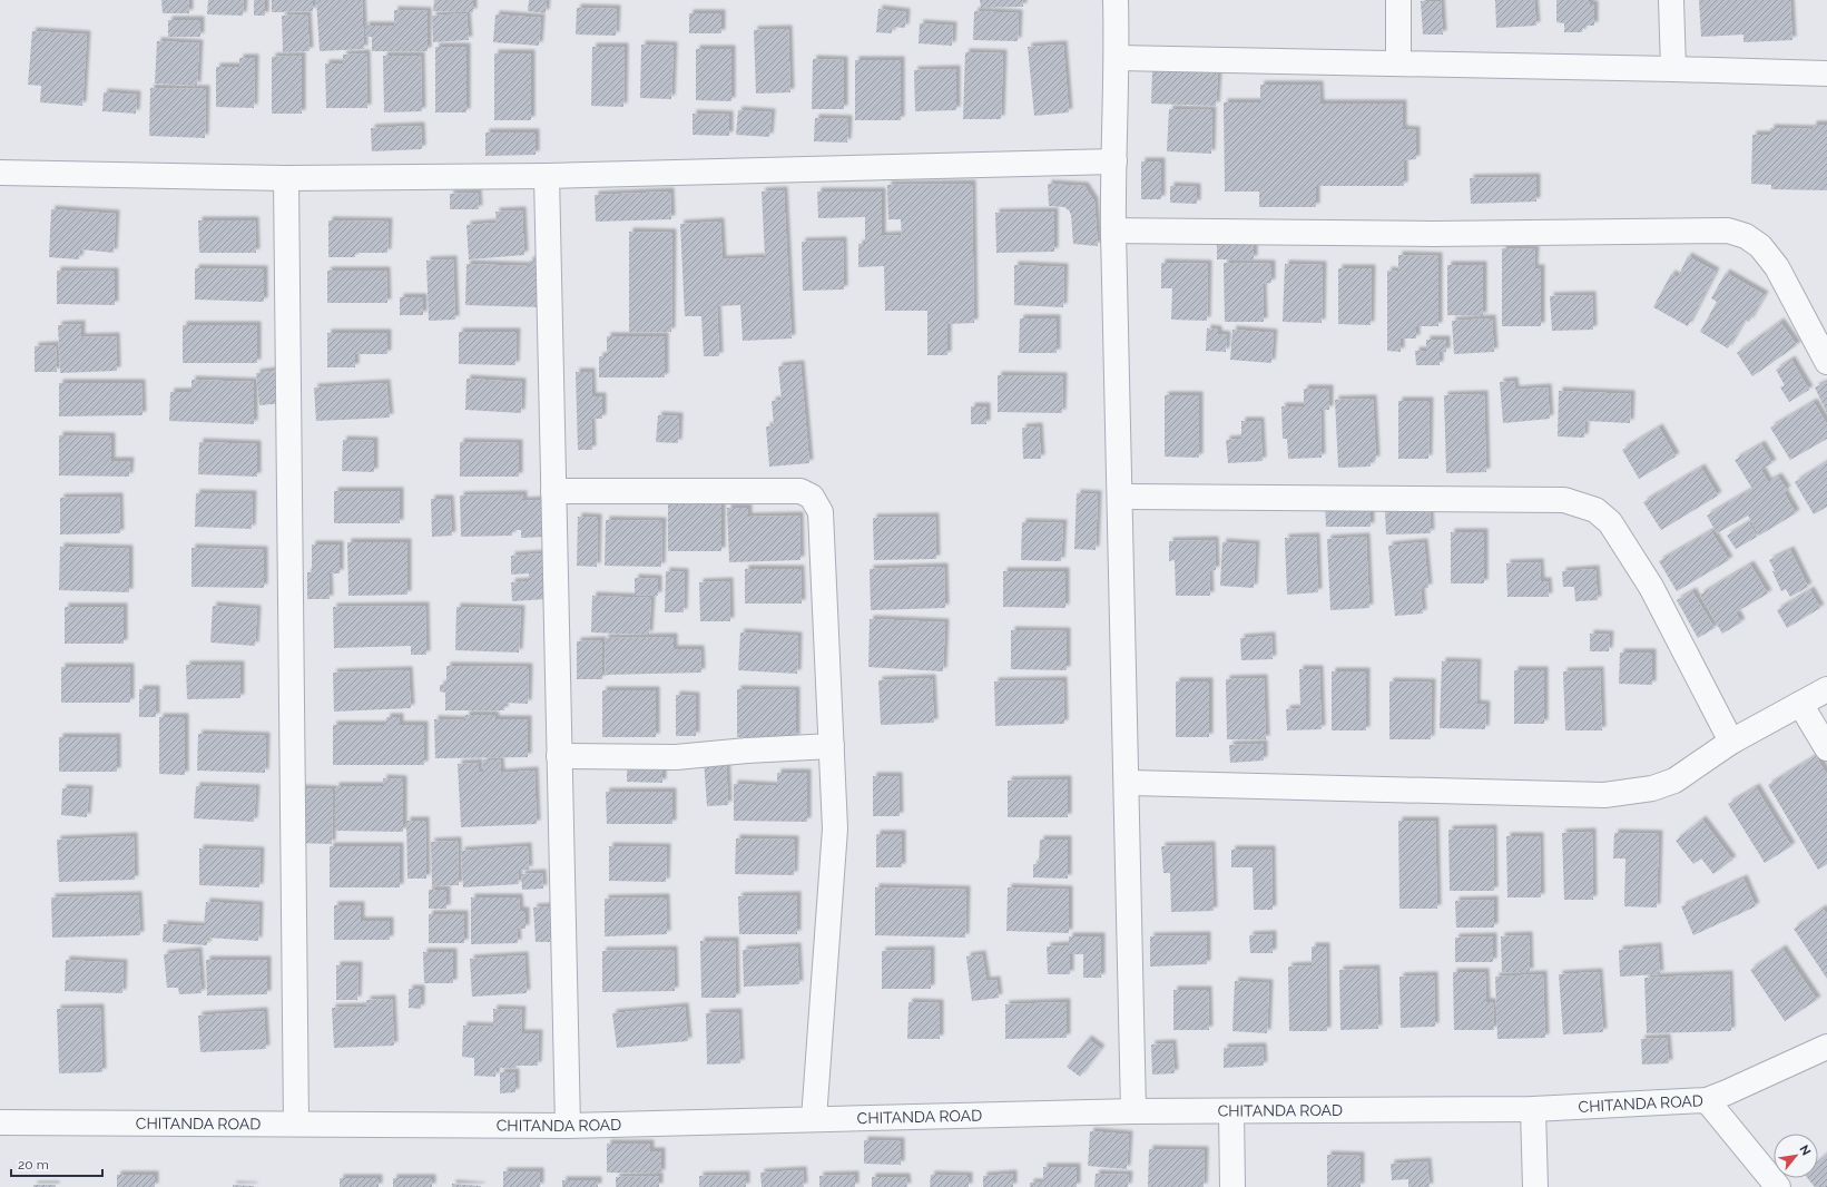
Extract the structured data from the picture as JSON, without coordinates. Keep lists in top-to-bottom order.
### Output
{
  "streets": {
    "street": ["CHITANDA ROAD"]
  },
  "scale_bar": "20 m",
  "north": "top right"
}
